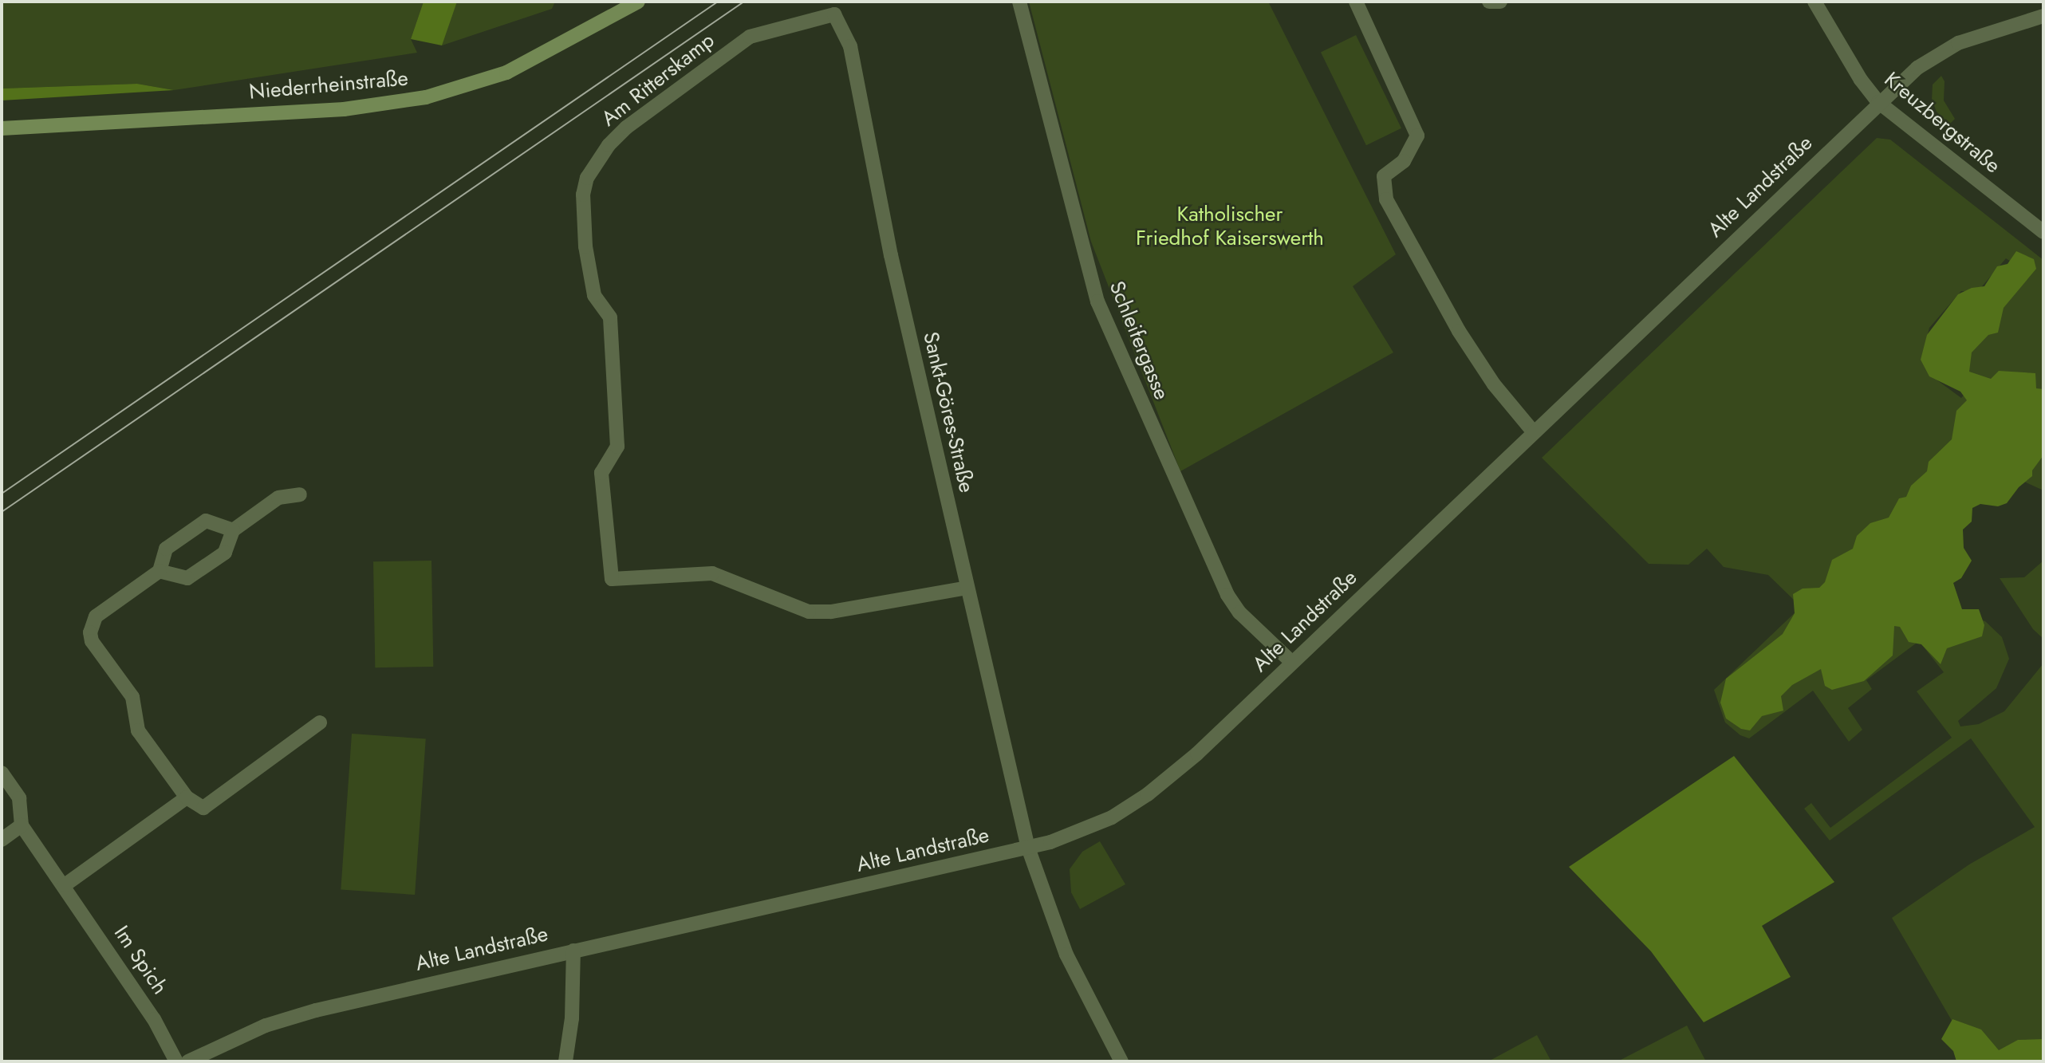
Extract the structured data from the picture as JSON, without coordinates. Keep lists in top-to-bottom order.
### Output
{
  "streets": {
    "main road": ["Niederrheinstraße"],
    "street": [
      "Am Ritterskamp",
      "Kreuzbergstraße",
      "Alte Landstraße",
      "Schleifergasse",
      "Sankt-Göres-Straße",
      "Im Spich"
    ]
  },
  "crossings": [
    ["Am Ritterskamp", "Sankt-Göres-Straße"],
    ["Kreuzbergstraße", "Alte Landstraße"],
    ["Alte Landstraße", "Schleifergasse"],
    ["Alte Landstraße", "Sankt-Göres-Straße"]
  ],
  "parks": ["Katholischer Friedhof Kaiserswerth"]
}
